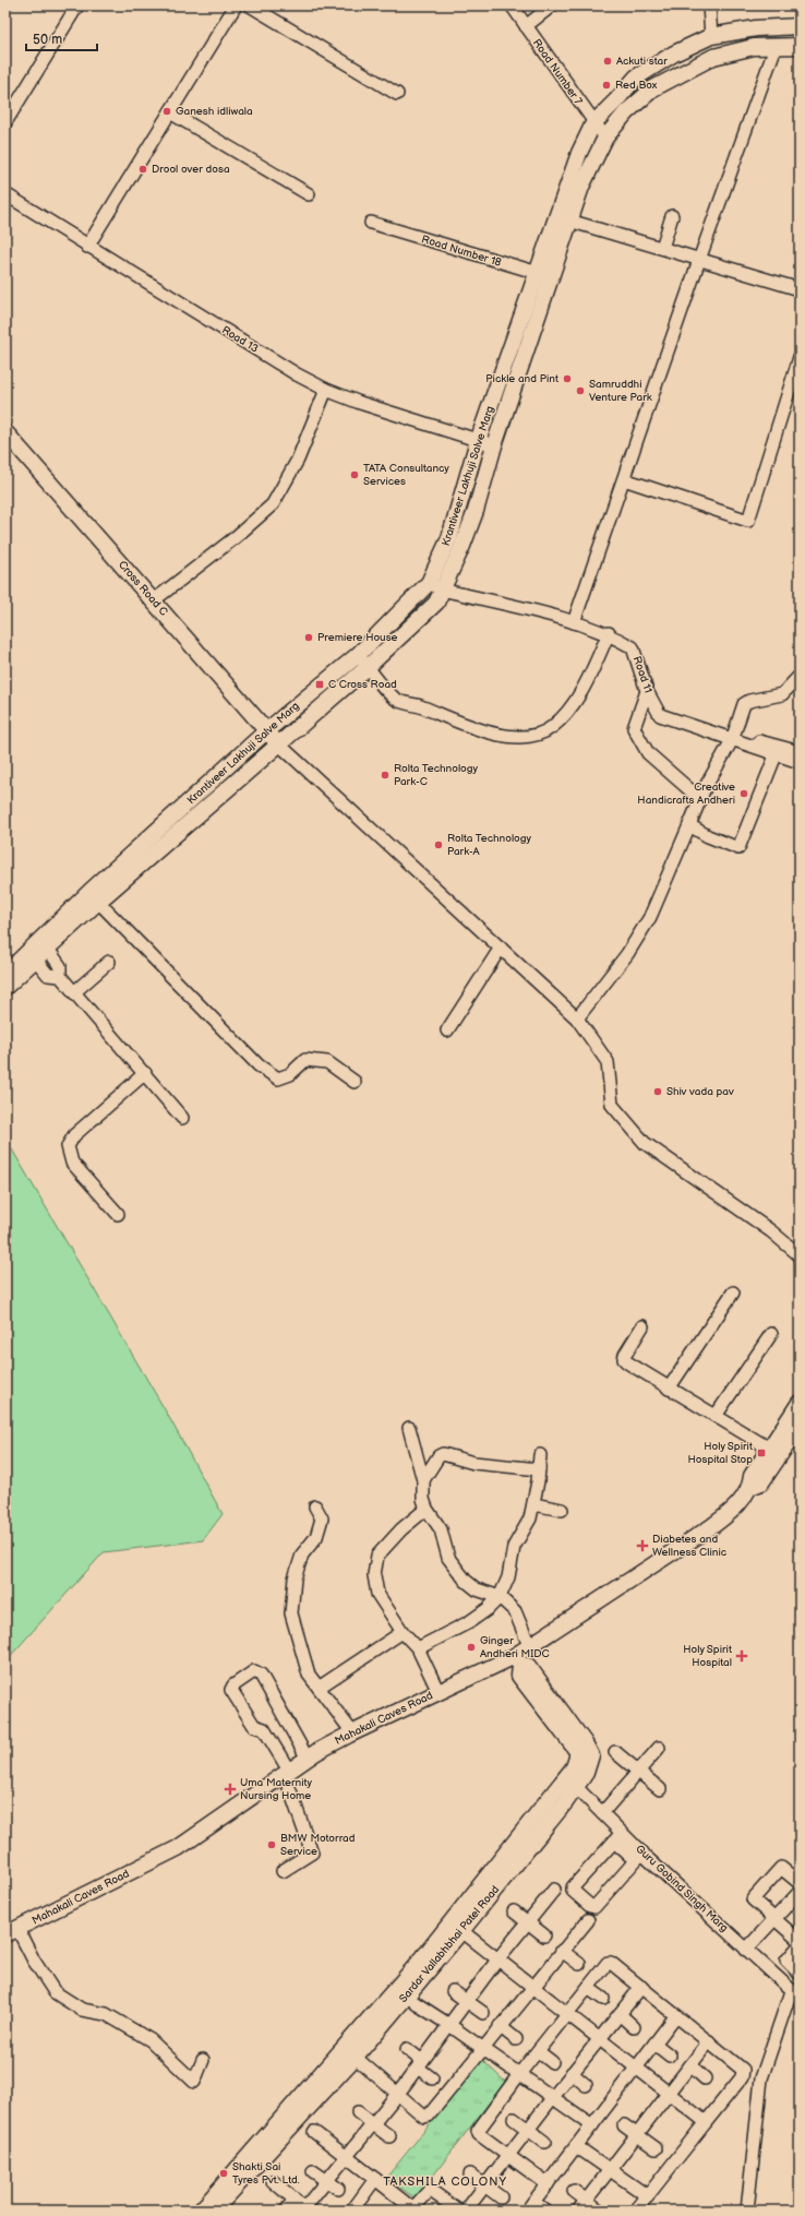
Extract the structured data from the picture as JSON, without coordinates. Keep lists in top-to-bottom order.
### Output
{
  "streets": {
    "main road": [
      "Krantiveer Lakhuji Salve Marg",
      "Cross Road C",
      "Mahakali Caves Road",
      "Sardar Vallabhbhai Patel Road"
    ],
    "street": [
      "Road Number 7",
      "Road Number 18",
      "Road 13",
      "Road 11",
      "Guru Gobind Singh Marg"
    ]
  },
  "crossings": [
    ["Road Number 7", "Krantiveer Lakhuji Salve Marg"],
    ["Road Number 18", "Krantiveer Lakhuji Salve Marg"],
    ["Road 13", "Krantiveer Lakhuji Salve Marg"],
    ["Krantiveer Lakhuji Salve Marg", "Cross Road C"],
    ["Krantiveer Lakhuji Salve Marg", "Road 11"],
    ["Mahakali Caves Road", "Sardar Vallabhbhai Patel Road"],
    ["Guru Gobind Singh Marg", "Sardar Vallabhbhai Patel Road"]
  ],
  "districts": ["TAKSHILA COLONY"],
  "places": {
    "other": [
      "Ackuti star",
      "Red Box",
      "Ganesh idliwala",
      "Drool over dosa",
      "Pickle and Pint",
      "Samruddhi Venture Park",
      "TATA Consultancy Services",
      "Premiere House",
      "Rolta Technology Park-C",
      "Creative Handicrafts Andheri",
      "Rolta Technology Park-A",
      "Shiv vada pav",
      "Ginger Andheri MIDC",
      "BMW Motorrad Service",
      "Shakti Sai Tyres Pvt. Ltd."
    ],
    "transit": ["C Cross Road", "Holy Spirit Hospital Stop"],
    "health": ["Diabetes and Wellness Clinic", "Holy Spirit Hospital", "Uma Maternity Nursing Home"]
  },
  "scale_bar": "50 m"
}
